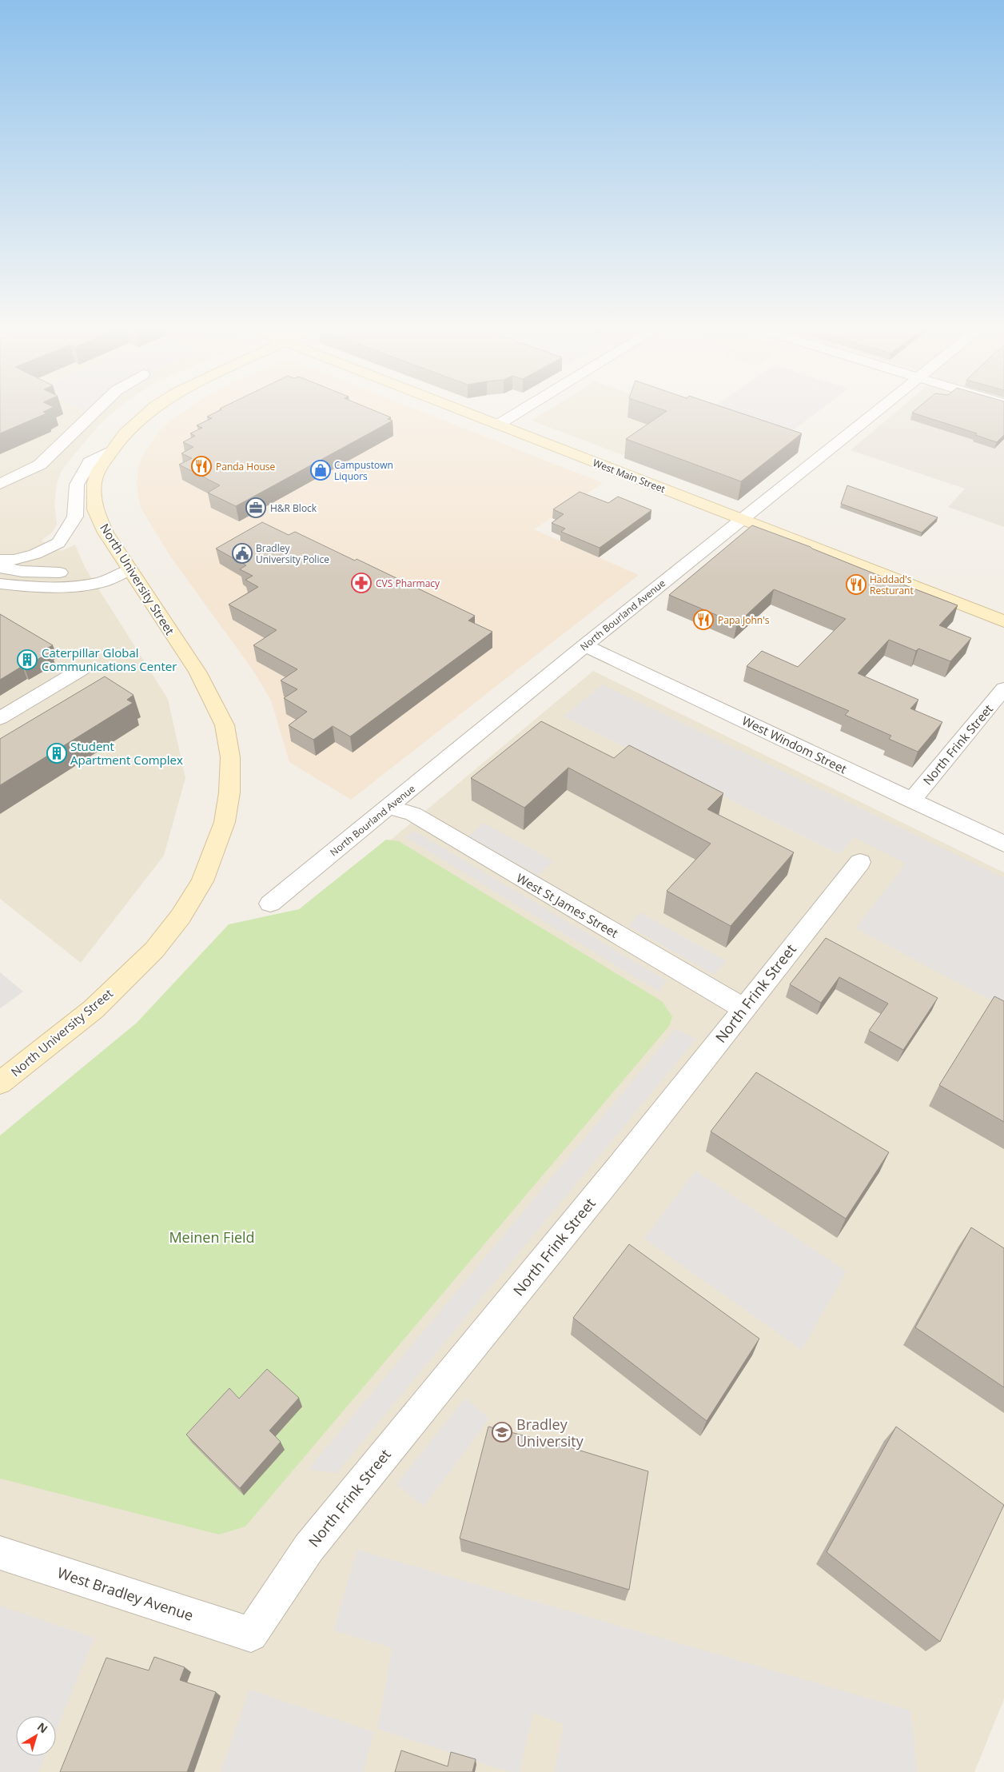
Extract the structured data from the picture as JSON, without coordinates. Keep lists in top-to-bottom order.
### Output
{
  "streets": {
    "main road": ["West Main Street", "North University Street"],
    "street": [
      "North Bourland Avenue",
      "West Windom Street",
      "North Frink Street",
      "West St James Street",
      "West Bradley Avenue"
    ]
  },
  "crossings": [
    ["West Main Street", "North Bourland Avenue"],
    ["North Bourland Avenue", "West Windom Street"],
    ["North Bourland Avenue", "West St James Street"],
    ["West Windom Street", "North Frink Street"],
    ["North Frink Street", "West St James Street"],
    ["North Frink Street", "West Bradley Avenue"]
  ],
  "parks": ["Meinen Field"],
  "places": {
    "restaurant": ["Panda House", "Haddad's Resturant", "Papa John's"],
    "shop": ["Campustown Liquors"],
    "office": ["H&R Block"],
    "public building": ["Bradley University Police"],
    "pharmacy": ["CVS Pharmacy"],
    "building": ["Caterpillar Global Communications Center", "Student Apartment Complex"],
    "school or university": ["Bradley University"]
  },
  "north": "top right"
}
